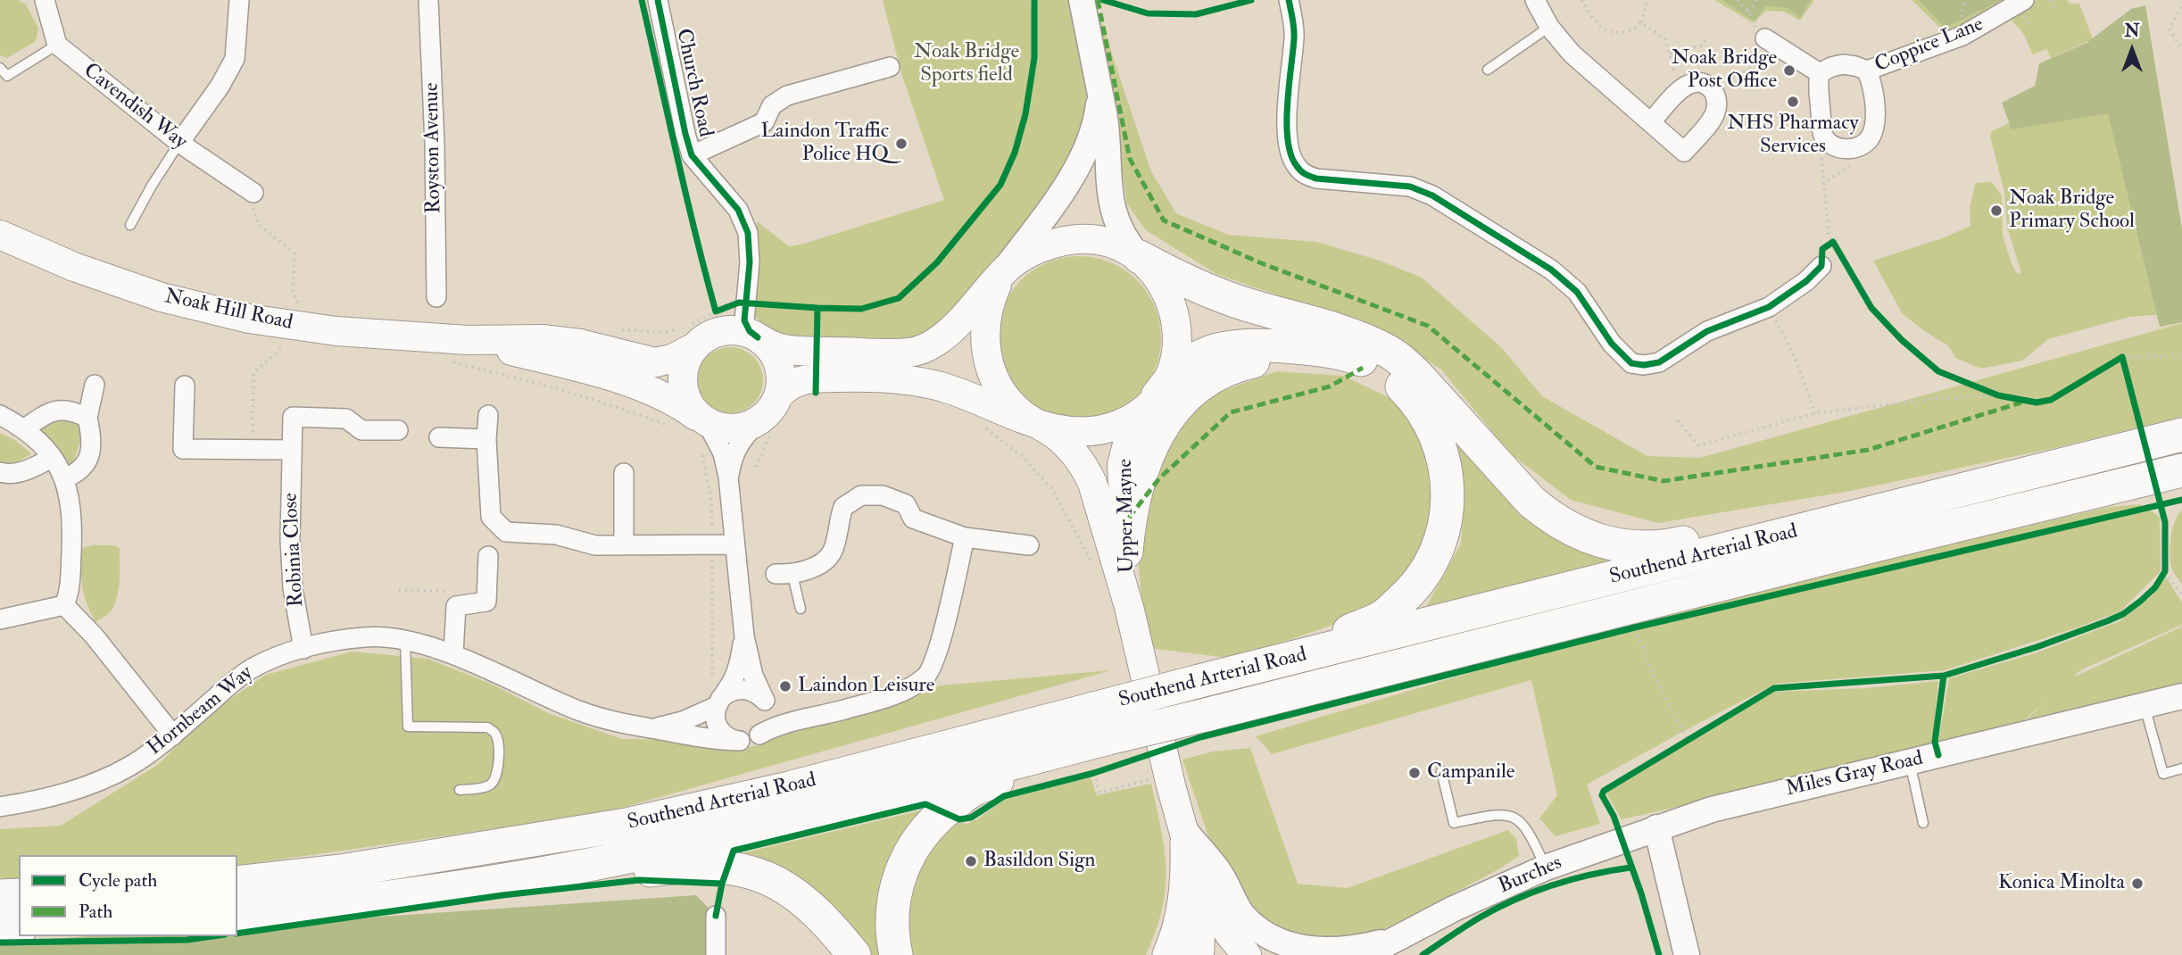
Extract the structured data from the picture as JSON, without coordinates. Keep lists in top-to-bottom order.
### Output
{
  "streets": {
    "highway": ["Southend Arterial Road"],
    "main road": ["Noak Hill Road", "Upper Mayne"],
    "street": [
      "Coppice Lane",
      "Church Road",
      "Cavendish Way",
      "Royston Avenue",
      "Robinia Close",
      "Hornbeam Way",
      "Miles Gray Road",
      "Burches"
    ]
  },
  "crossings": [
    ["Church Road", "Noak Hill Road"],
    ["Robinia Close", "Hornbeam Way"],
    ["Miles Gray Road", "Burches"]
  ],
  "parks": ["Noak Bridge Sports field"],
  "places": [
    "Noak Bridge Post Office",
    "NHS Pharmacy Services",
    "Laindon Traffic Police HQ",
    "Noak Bridge Primary School",
    "Laindon Leisure",
    "Campanile",
    "Basildon Sign",
    "Konica Minolta"
  ],
  "legend": ["Cycle path", "Path"],
  "north": "top"
}
